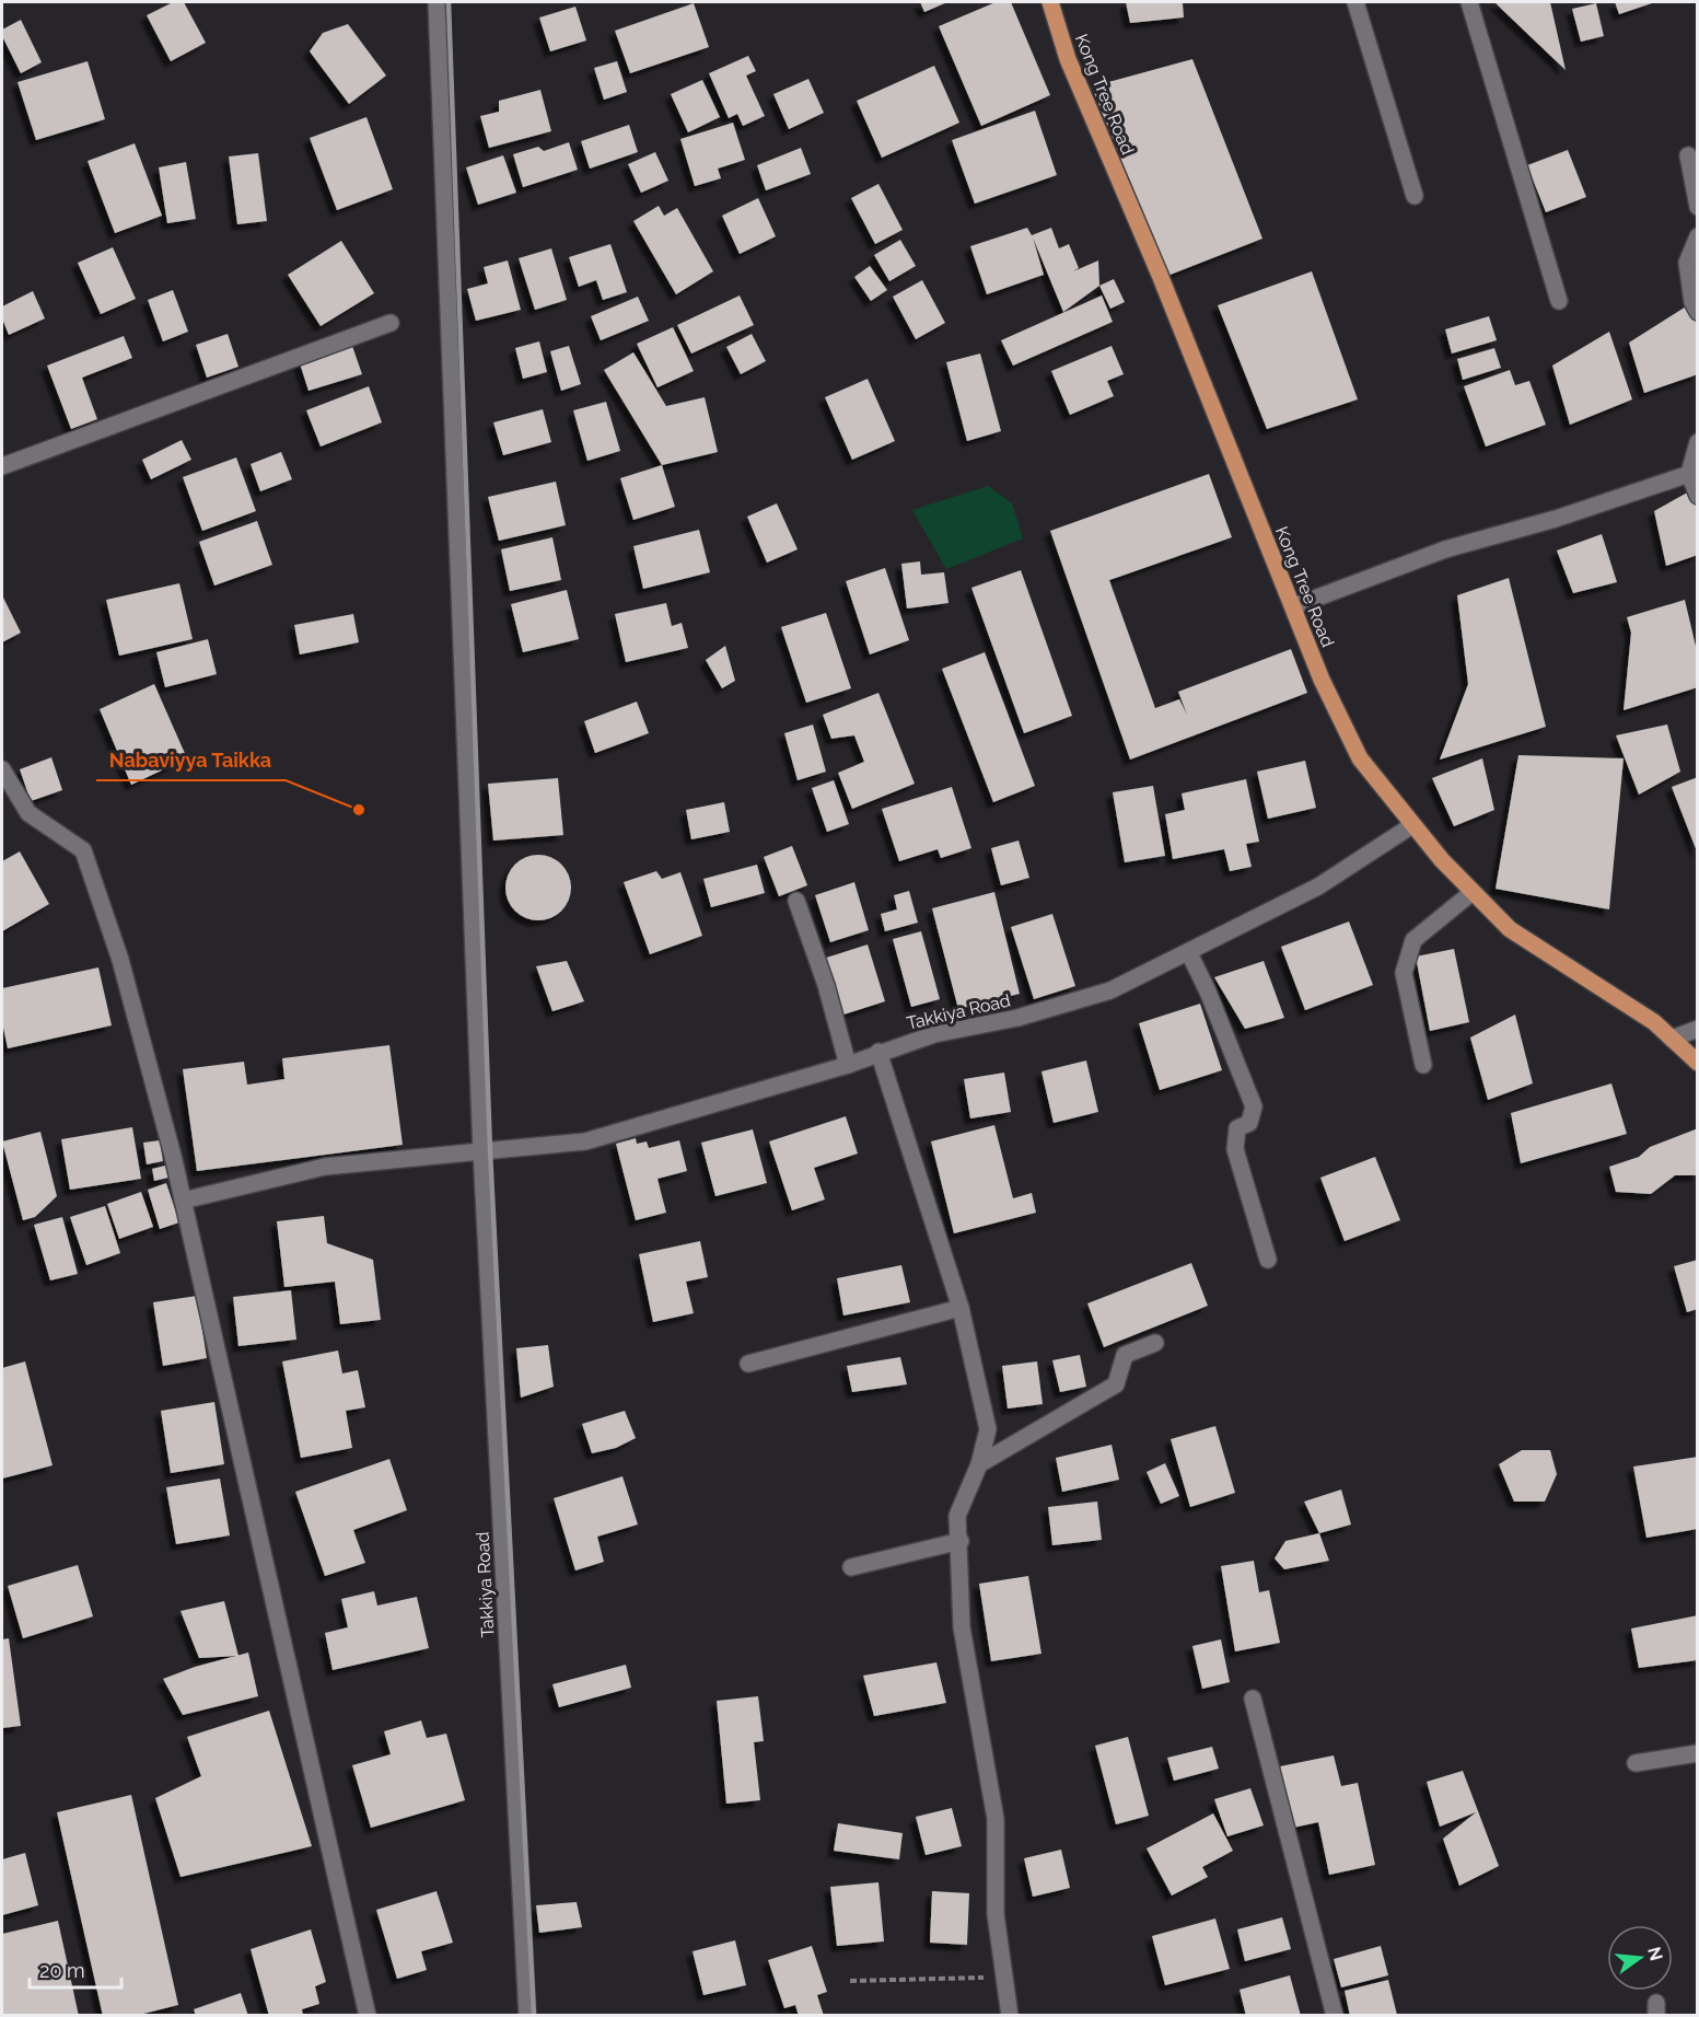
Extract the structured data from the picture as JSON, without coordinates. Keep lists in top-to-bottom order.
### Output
{
  "streets": {
    "main road": ["Kong Tree Road"],
    "street": ["Takkiya Road"]
  },
  "crossings": [
    ["Kong Tree Road", "Takkiya Road"]
  ],
  "places": ["Nabaviyya Taikka"],
  "scale_bar": "20 m",
  "north": "right"
}
